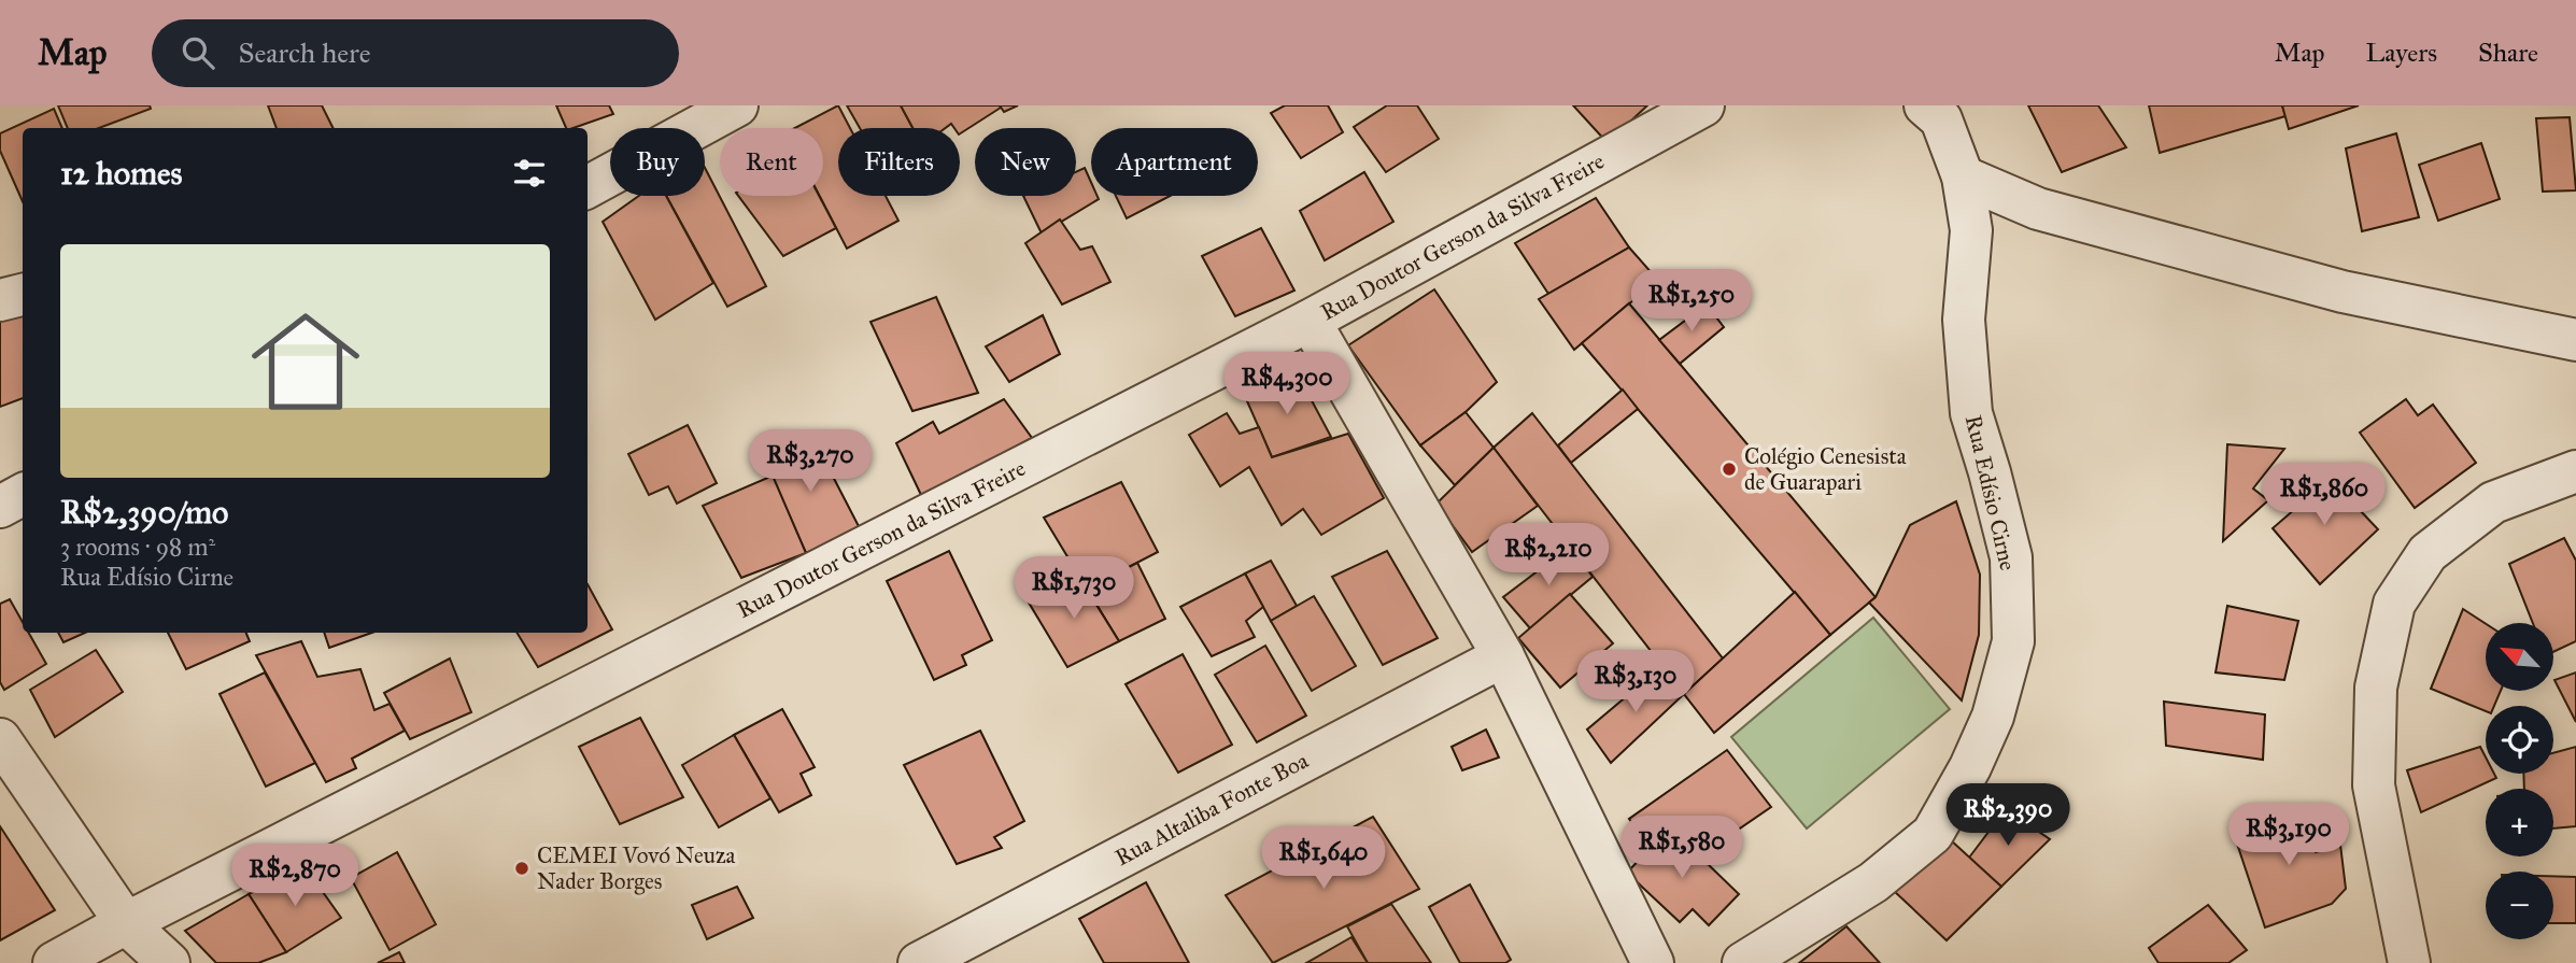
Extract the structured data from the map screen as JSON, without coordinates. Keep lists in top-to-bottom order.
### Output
{
  "streets": {
    "street": ["Rua Doutor Gerson da Silva Freire", "Rua Edísio Cirne", "Rua Altaliba Fonte Boa"]
  },
  "places": ["Colégio Cenesista de Guarapari", "CEMEI Vovó Neuza Nader Borges"],
  "north": "top left",
  "page": {
    "header": "Map",
    "search": "Search here",
    "nav": ["Map", "Layers", "Share"],
    "chip": [
      "Buy",
      "Rent",
      "Filters",
      "New",
      "Apartment"
    ],
    "heading": "12 homes",
    "list": [
      {
        "name": "R$2,390/mo",
        "note": "3 rooms · 98 m² · Rua Edísio Cirne"
      }
    ],
    "price": [
      "R$1,250",
      "R$4,300",
      "R$3,270",
      "R$1,860",
      "R$2,210",
      "R$1,730",
      "R$3,130",
      "R$2,390",
      "R$3,190",
      "R$1,580",
      "R$1,640",
      "R$2,870"
    ],
    "map_buttons": ["+", "−"]
  }
}
